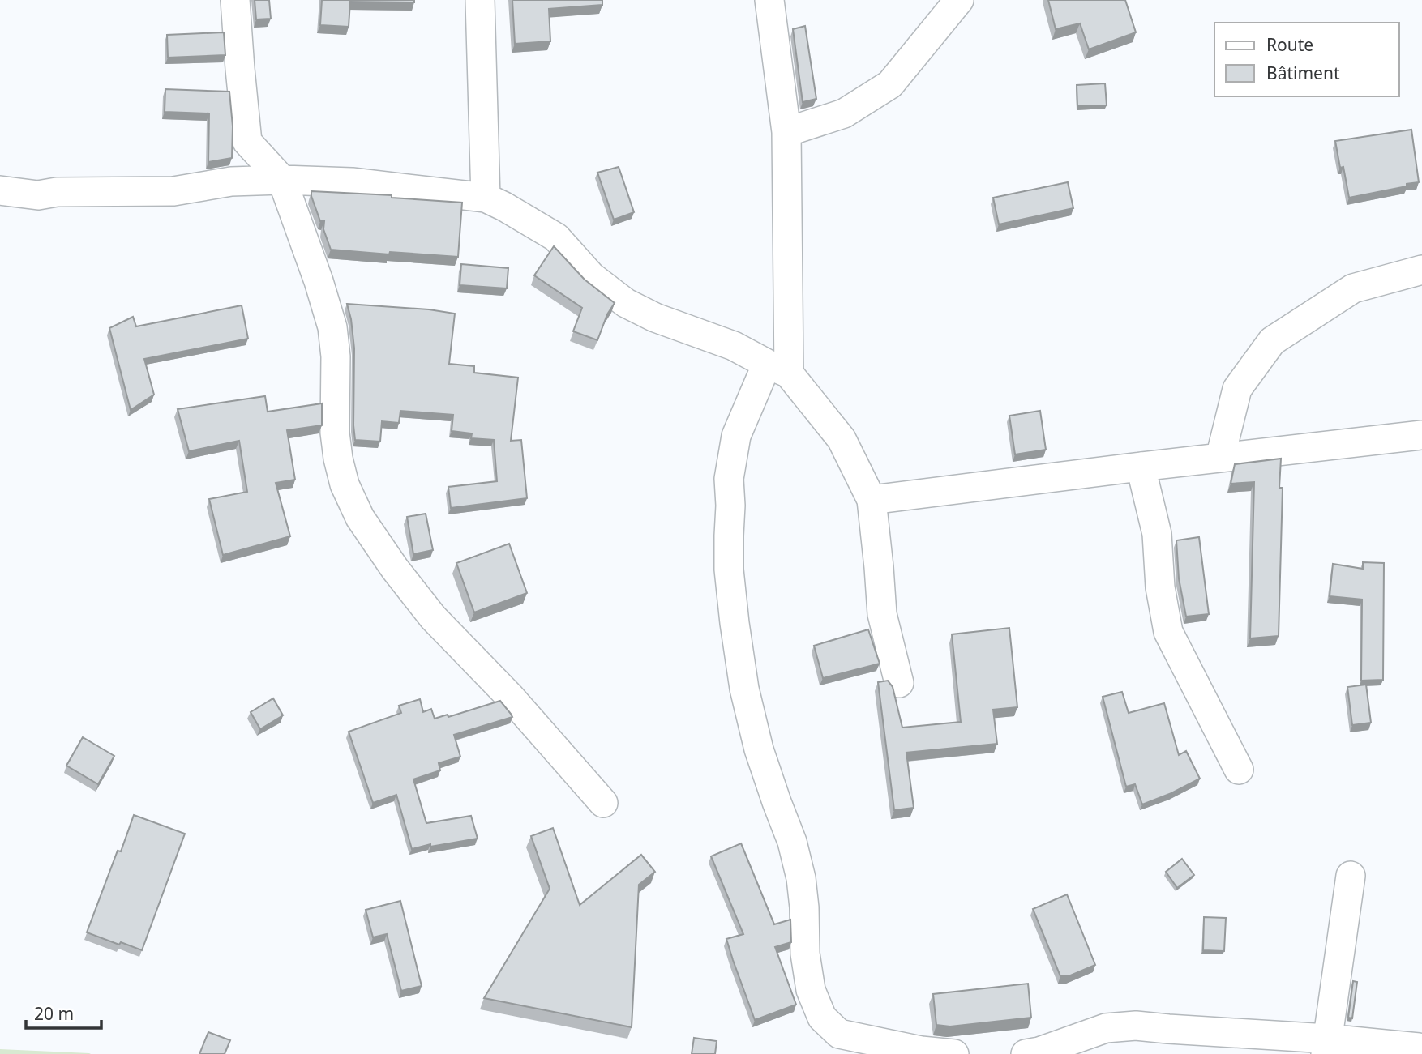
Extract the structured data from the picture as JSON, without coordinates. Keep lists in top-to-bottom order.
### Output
{
  "legend": ["Route", "Bâtiment"],
  "scale_bar": "20 m"
}
